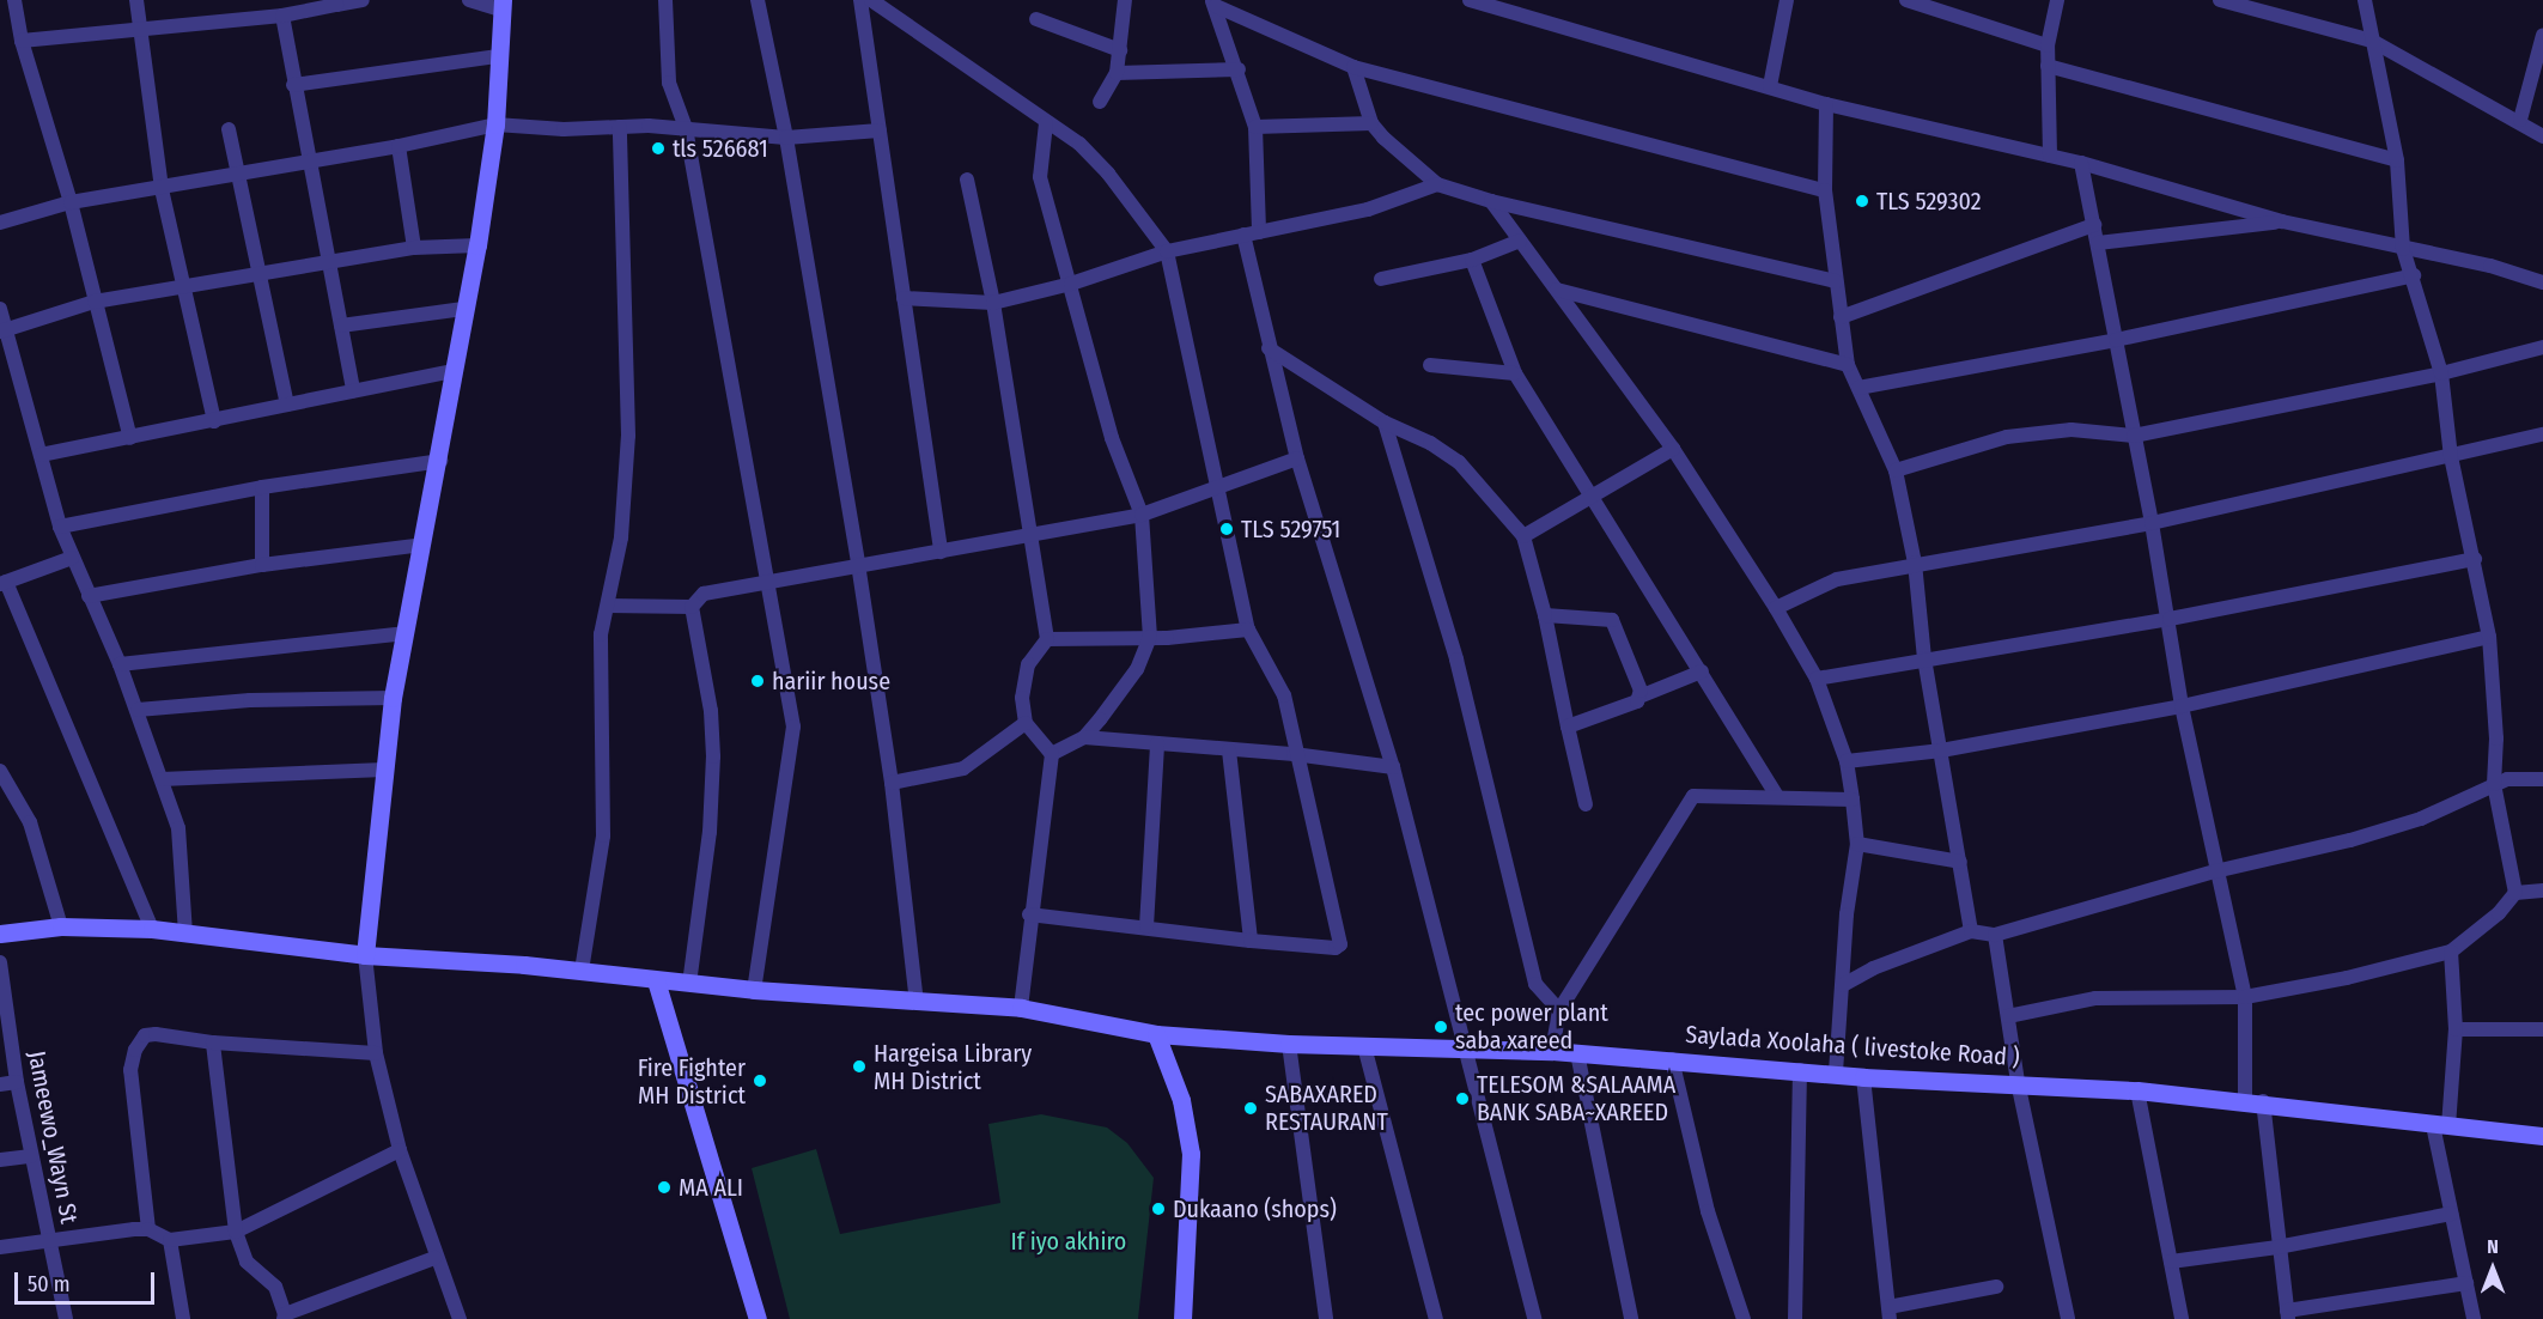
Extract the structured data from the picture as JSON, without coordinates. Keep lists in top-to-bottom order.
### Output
{
  "streets": {
    "main road": ["Saylada Xoolaha ( livestoke Road )"],
    "street": ["Jameewo_Wayn St"]
  },
  "parks": ["If iyo akhiro"],
  "places": [
    "tls 526681",
    "TLS 529302",
    "TLS 529751",
    "hariir house",
    "tec power plant saba xareed",
    "Hargeisa Library MH District",
    "Fire Fighter MH District",
    "TELESOM &SALAAMA BANK SABA~XAREED",
    "SABAXARED RESTAURANT",
    "MA ALI",
    "Dukaano (shops)"
  ],
  "scale_bar": "50 m",
  "north": "top"
}
